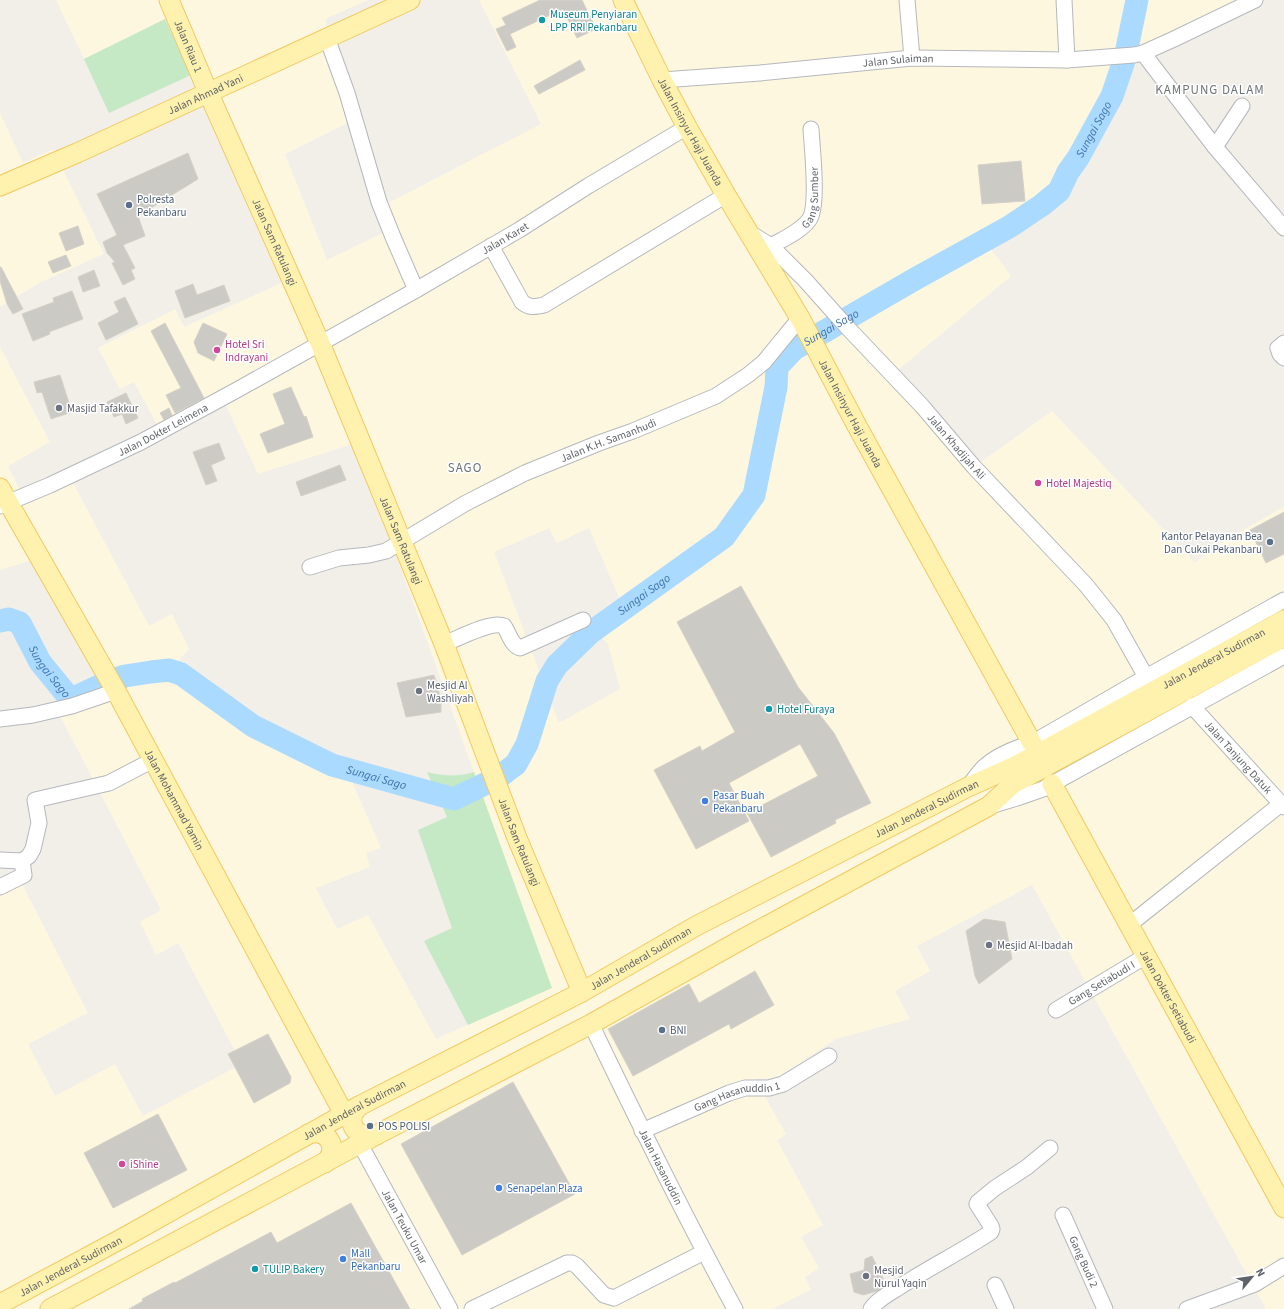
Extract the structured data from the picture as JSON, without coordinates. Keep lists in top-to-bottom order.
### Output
{
  "streets": {
    "main road": [
      "Jalan Riau 1",
      "Jalan Ahmad Yani",
      "Jalan Insinyur Haji Juanda",
      "Jalan Sam Ratulangi",
      "Jalan Jenderal Sudirman",
      "Jalan Mohammad Yamin",
      "Jalan Dokter Setiabudi"
    ],
    "street": [
      "Jalan Sulaiman",
      "Gang Sumber",
      "Jalan Karet",
      "Jalan Dokter Leimena",
      "Jalan K.H. Samanhudi",
      "Jalan Khadijah Ali",
      "Jalan Tanjung Datuk",
      "Gang Setiabudi I",
      "Gang Hasanuddin 1",
      "Jalan Hasanuddin",
      "Jalan Teuku Umar",
      "Gang Budi 2"
    ]
  },
  "crossings": [
    ["Jalan Riau 1", "Jalan Ahmad Yani"],
    ["Jalan Riau 1", "Jalan Sam Ratulangi"],
    ["Jalan Sulaiman", "Jalan Insinyur Haji Juanda"],
    ["Jalan Ahmad Yani", "Jalan Sam Ratulangi"],
    ["Jalan Insinyur Haji Juanda", "Jalan Karet"],
    ["Jalan Insinyur Haji Juanda", "Jalan K.H. Samanhudi"],
    ["Jalan Insinyur Haji Juanda", "Jalan Khadijah Ali"],
    ["Gang Sumber", "Jalan Khadijah Ali"],
    ["Jalan Karet", "Jalan Sam Ratulangi"],
    ["Jalan Karet", "Jalan Dokter Leimena"],
    ["Jalan Sam Ratulangi", "Jalan Dokter Leimena"],
    ["Jalan Sam Ratulangi", "Jalan K.H. Samanhudi"],
    ["Jalan Sam Ratulangi", "Jalan Jenderal Sudirman"],
    ["Jalan Dokter Leimena", "Jalan Mohammad Yamin"],
    ["Jalan Jenderal Sudirman", "Jalan Mohammad Yamin"],
    ["Jalan Jenderal Sudirman", "Jalan Hasanuddin"],
    ["Jalan Jenderal Sudirman", "Jalan Teuku Umar"],
    ["Gang Setiabudi I", "Jalan Dokter Setiabudi"],
    ["Gang Hasanuddin 1", "Jalan Hasanuddin"]
  ],
  "districts": ["KAMPUNG DALAM", "SAGO"],
  "water": ["Sungai Sago"],
  "places": [
    "Museum Penyiaran LPP RRI Pekanbaru",
    "Polresta Pekanbaru",
    "Hotel Sri Indrayani",
    "Masjid Tafakkur",
    "Hotel Majestiq",
    "Kantor Pelayanan Bea Dan Cukai Pekanbaru",
    "Mesjid Al Washliyah",
    "Hotel Furaya",
    "Pasar Buah Pekanbaru",
    "Mesjid Al-Ibadah",
    "BNI",
    "POS POLISI",
    "iShine",
    "Senapelan Plaza",
    "Mall Pekanbaru",
    "TULIP Bakery",
    "Mesjid Nurul Yaqin"
  ],
  "north": "top right"
}
